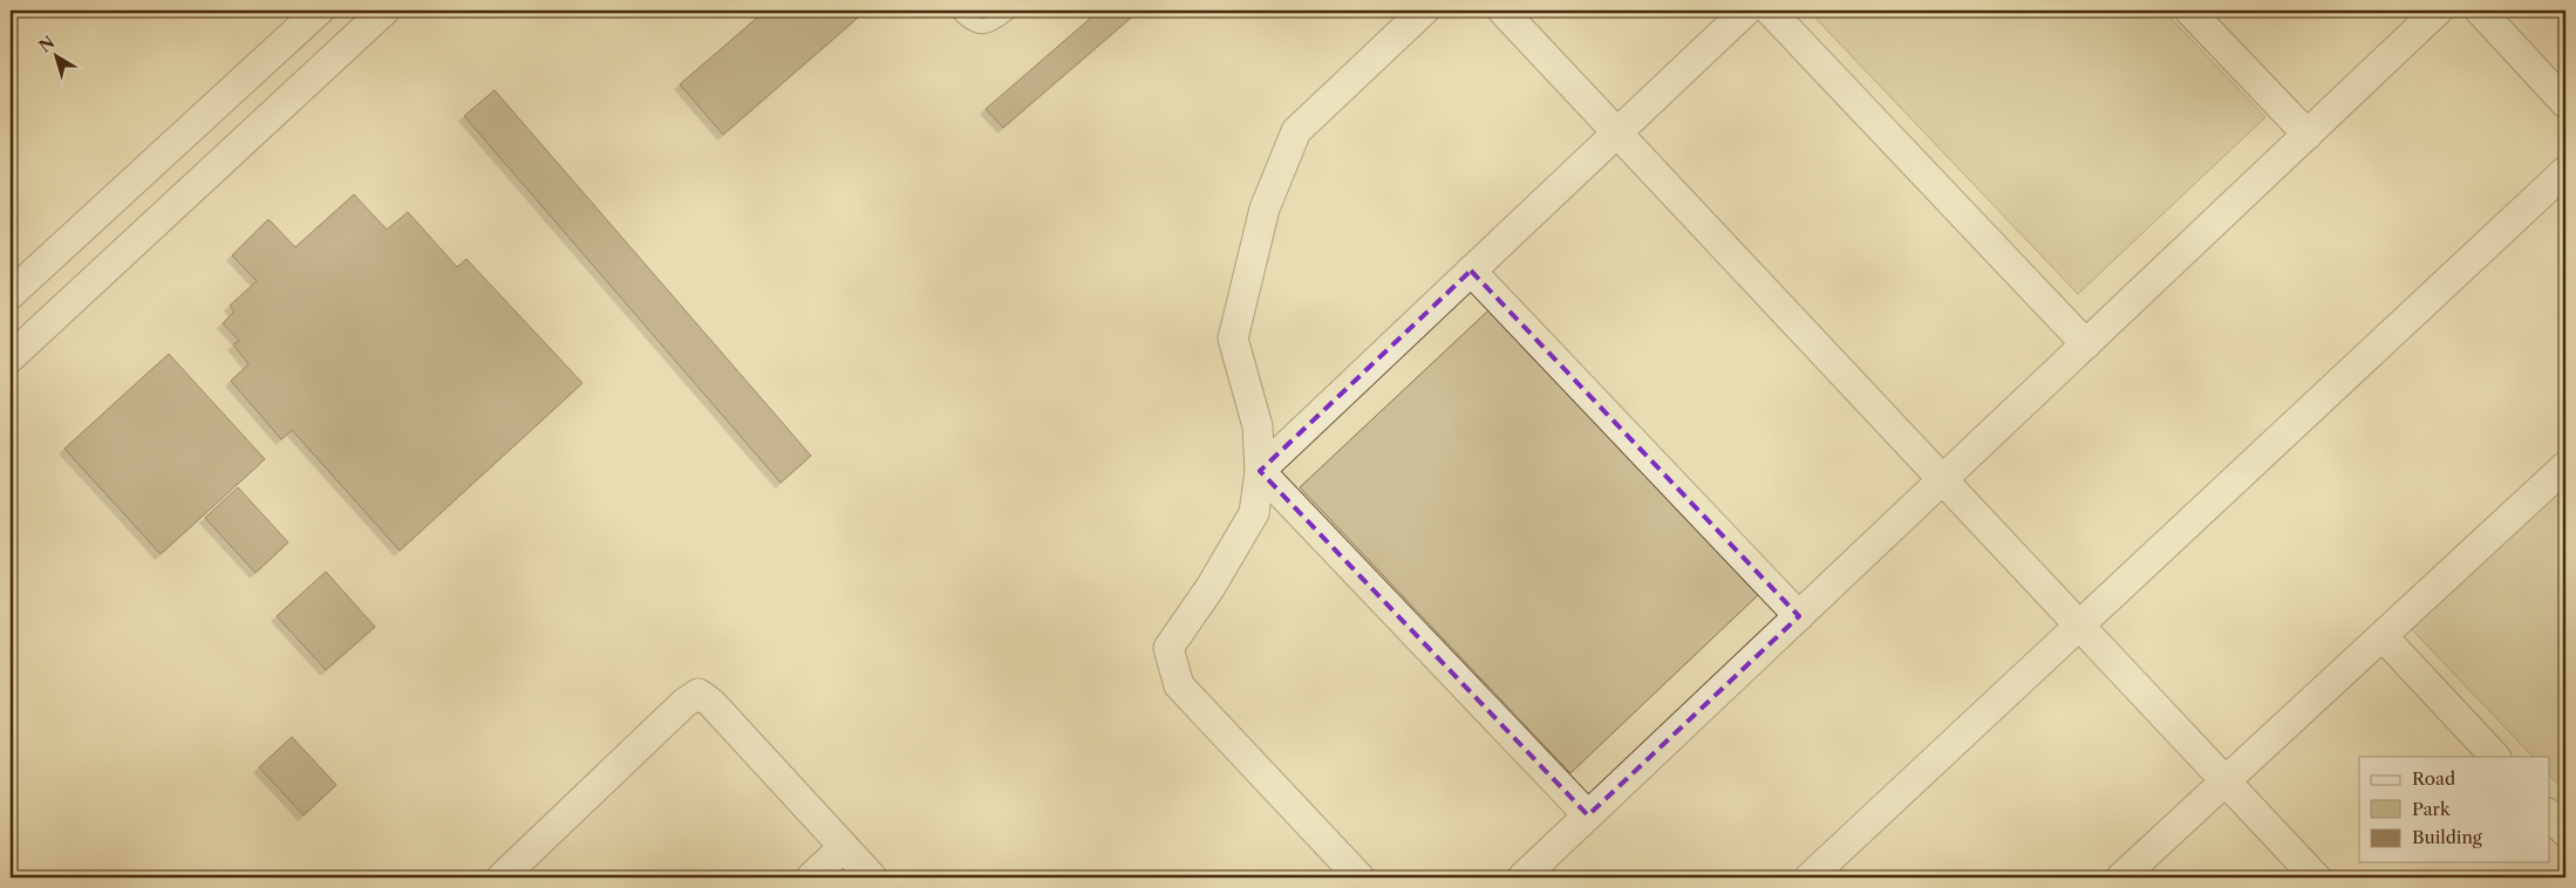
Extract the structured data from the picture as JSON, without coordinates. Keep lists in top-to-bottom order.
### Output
{
  "legend": ["Road", "Park", "Building"],
  "north": "top left"
}
